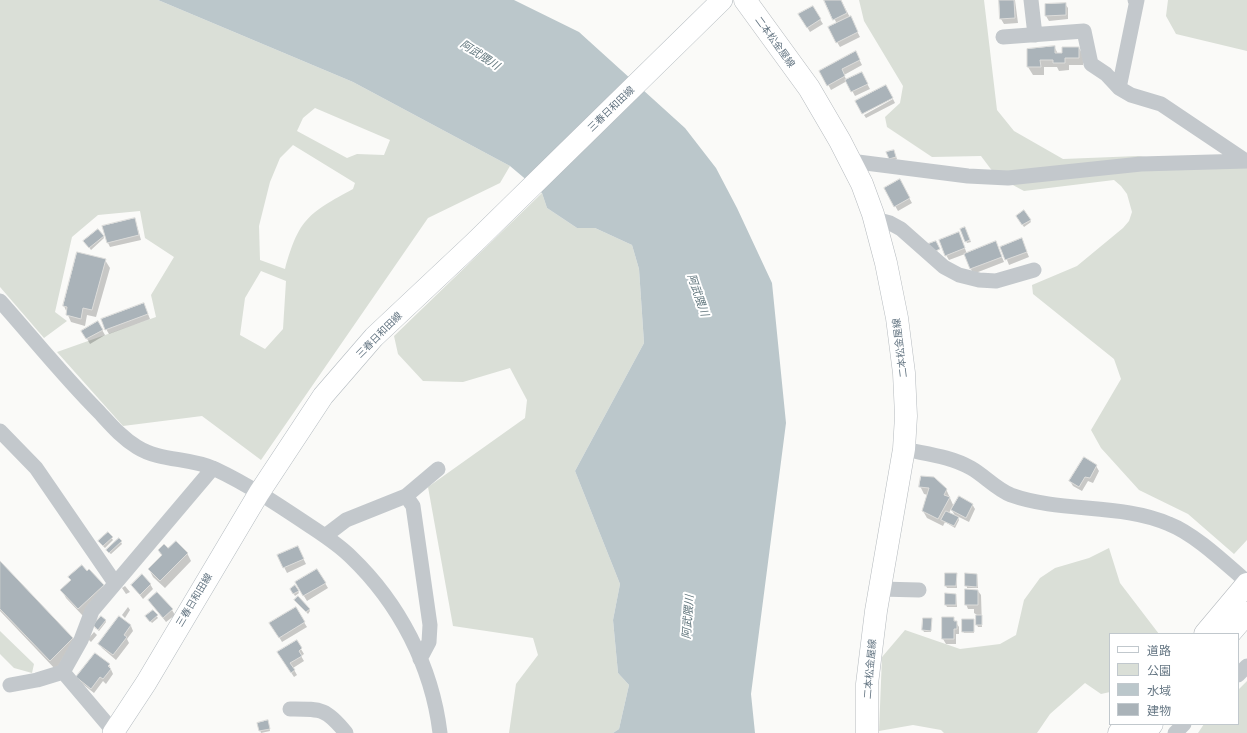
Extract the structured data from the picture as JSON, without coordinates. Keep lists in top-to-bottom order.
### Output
{
  "streets": {
    "main road": ["二本松金屋線", "三春日和田線"]
  },
  "water": ["阿武隈川"],
  "legend": [
    "道路",
    "公園",
    "水域",
    "建物"
  ]
}
